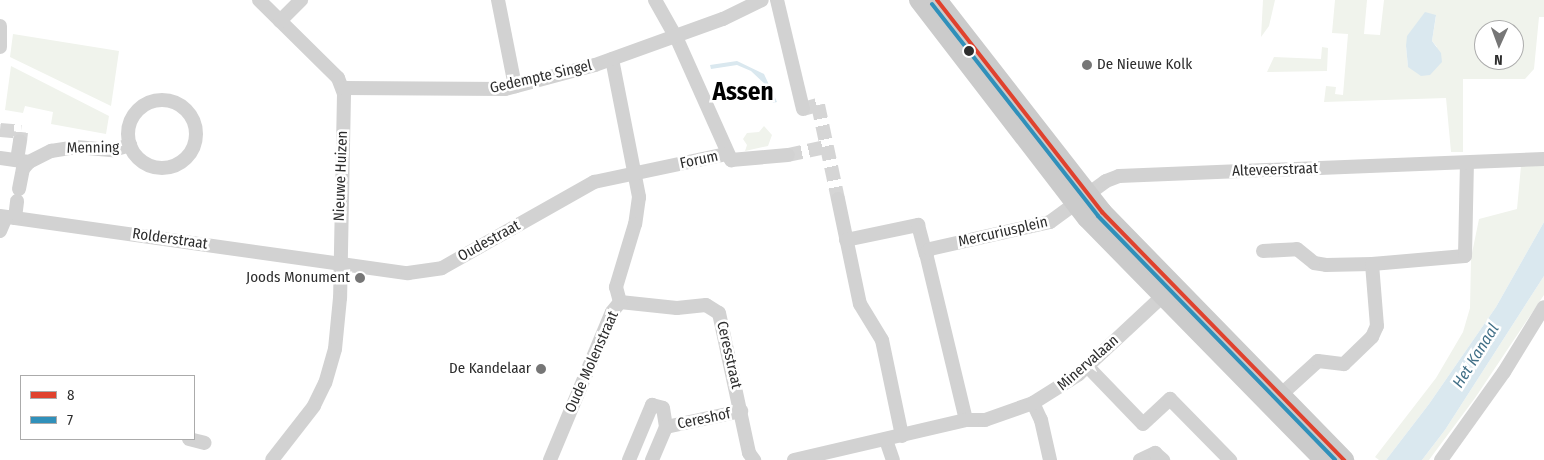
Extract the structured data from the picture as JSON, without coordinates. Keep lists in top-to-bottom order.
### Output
{
  "streets": {
    "street": [
      "Gedempte Singel",
      "Menning",
      "Forum",
      "Alteveerstraat",
      "Nieuwe Huizen",
      "Mercuriusplein",
      "Rolderstraat",
      "Oudestraat",
      "Ceresstraat",
      "Oude Molenstraat",
      "Minervalaan",
      "Cereshof"
    ]
  },
  "crossings": [
    ["Gedempte Singel", "Forum"],
    ["Gedempte Singel", "Nieuwe Huizen"],
    ["Gedempte Singel", "Oude Molenstraat"],
    ["Forum", "Oudestraat"],
    ["Forum", "Oude Molenstraat"],
    ["Alteveerstraat", "Mercuriusplein"],
    ["Nieuwe Huizen", "Rolderstraat"],
    ["Nieuwe Huizen", "Oudestraat"],
    ["Rolderstraat", "Oudestraat"],
    ["Oudestraat", "Oude Molenstraat"],
    ["Ceresstraat", "Oude Molenstraat"],
    ["Ceresstraat", "Cereshof"]
  ],
  "districts": ["Assen"],
  "water": ["Het Kanaal"],
  "places": ["De Nieuwe Kolk", "Joods Monument", "De Kandelaar"],
  "lines": ["transit line 8", "transit line 7"],
  "legend": ["8", "7"],
  "north": "bottom"
}
